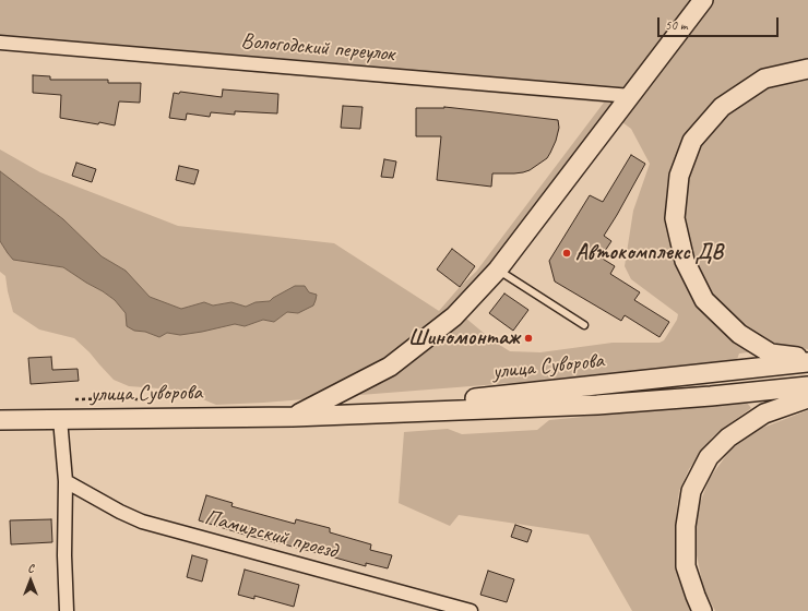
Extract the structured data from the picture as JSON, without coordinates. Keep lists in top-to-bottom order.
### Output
{
  "streets": {
    "main road": ["улица Суворова"],
    "street": ["Вологодский переулок", "Памирский проезд"]
  },
  "places": ["Автокомплекс ДВ", "Шиномонтаж"],
  "scale_bar": "50 m",
  "north": "top"
}
